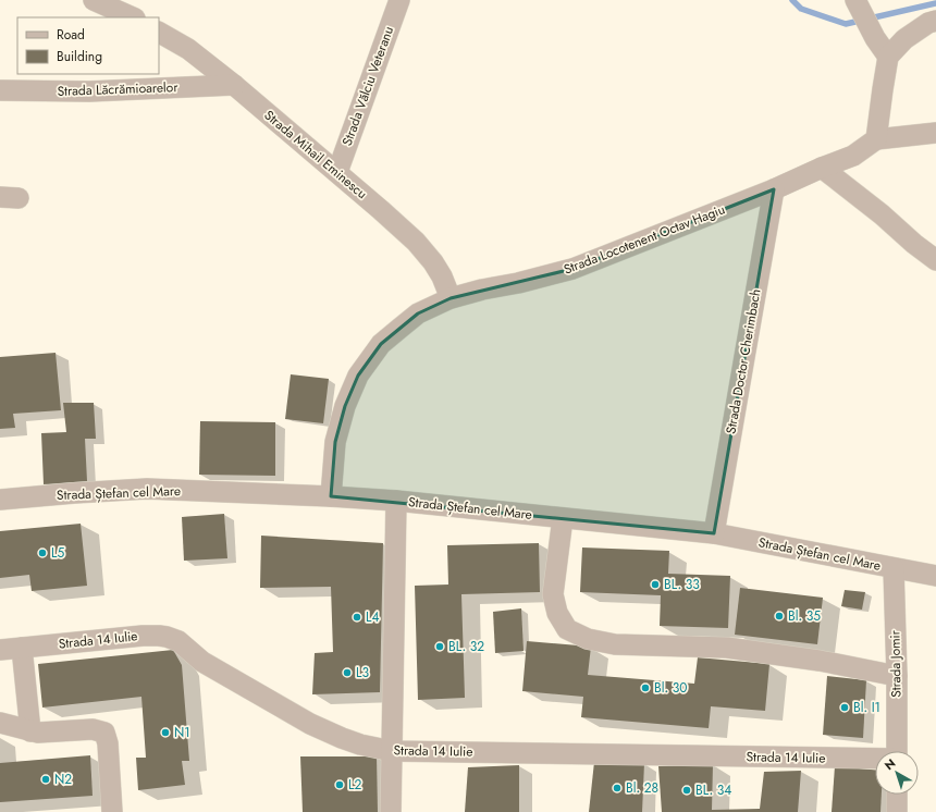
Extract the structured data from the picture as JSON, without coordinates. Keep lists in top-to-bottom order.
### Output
{
  "streets": {
    "street": [
      "Strada Vălciu Veteranu",
      "Strada Lăcrămioarelor",
      "Strada Mihail Eminescu",
      "Strada Locotenent Octav Hagiu",
      "Strada Doctor Cherimbach",
      "Strada Ștefan cel Mare",
      "Strada 14 Iulie",
      "Strada Jomir"
    ]
  },
  "crossings": [
    ["Strada Vălciu Veteranu", "Strada Mihail Eminescu"],
    ["Strada Lăcrămioarelor", "Strada Mihail Eminescu"],
    ["Strada Mihail Eminescu", "Strada Locotenent Octav Hagiu"],
    ["Strada Locotenent Octav Hagiu", "Strada Doctor Cherimbach"],
    ["Strada Locotenent Octav Hagiu", "Strada Ștefan cel Mare"],
    ["Strada Doctor Cherimbach", "Strada Ștefan cel Mare"],
    ["Strada Ștefan cel Mare", "Strada Jomir"]
  ],
  "places": [
    "L5",
    "BL. 33",
    "Bl. 35",
    "L4",
    "BL. 32",
    "L3",
    "Bl. 30",
    "Bl. I1",
    "N1",
    "N2",
    "L2",
    "Bl. 28",
    "BL. 34"
  ],
  "legend": ["Road", "Building"],
  "north": "top left"
}
